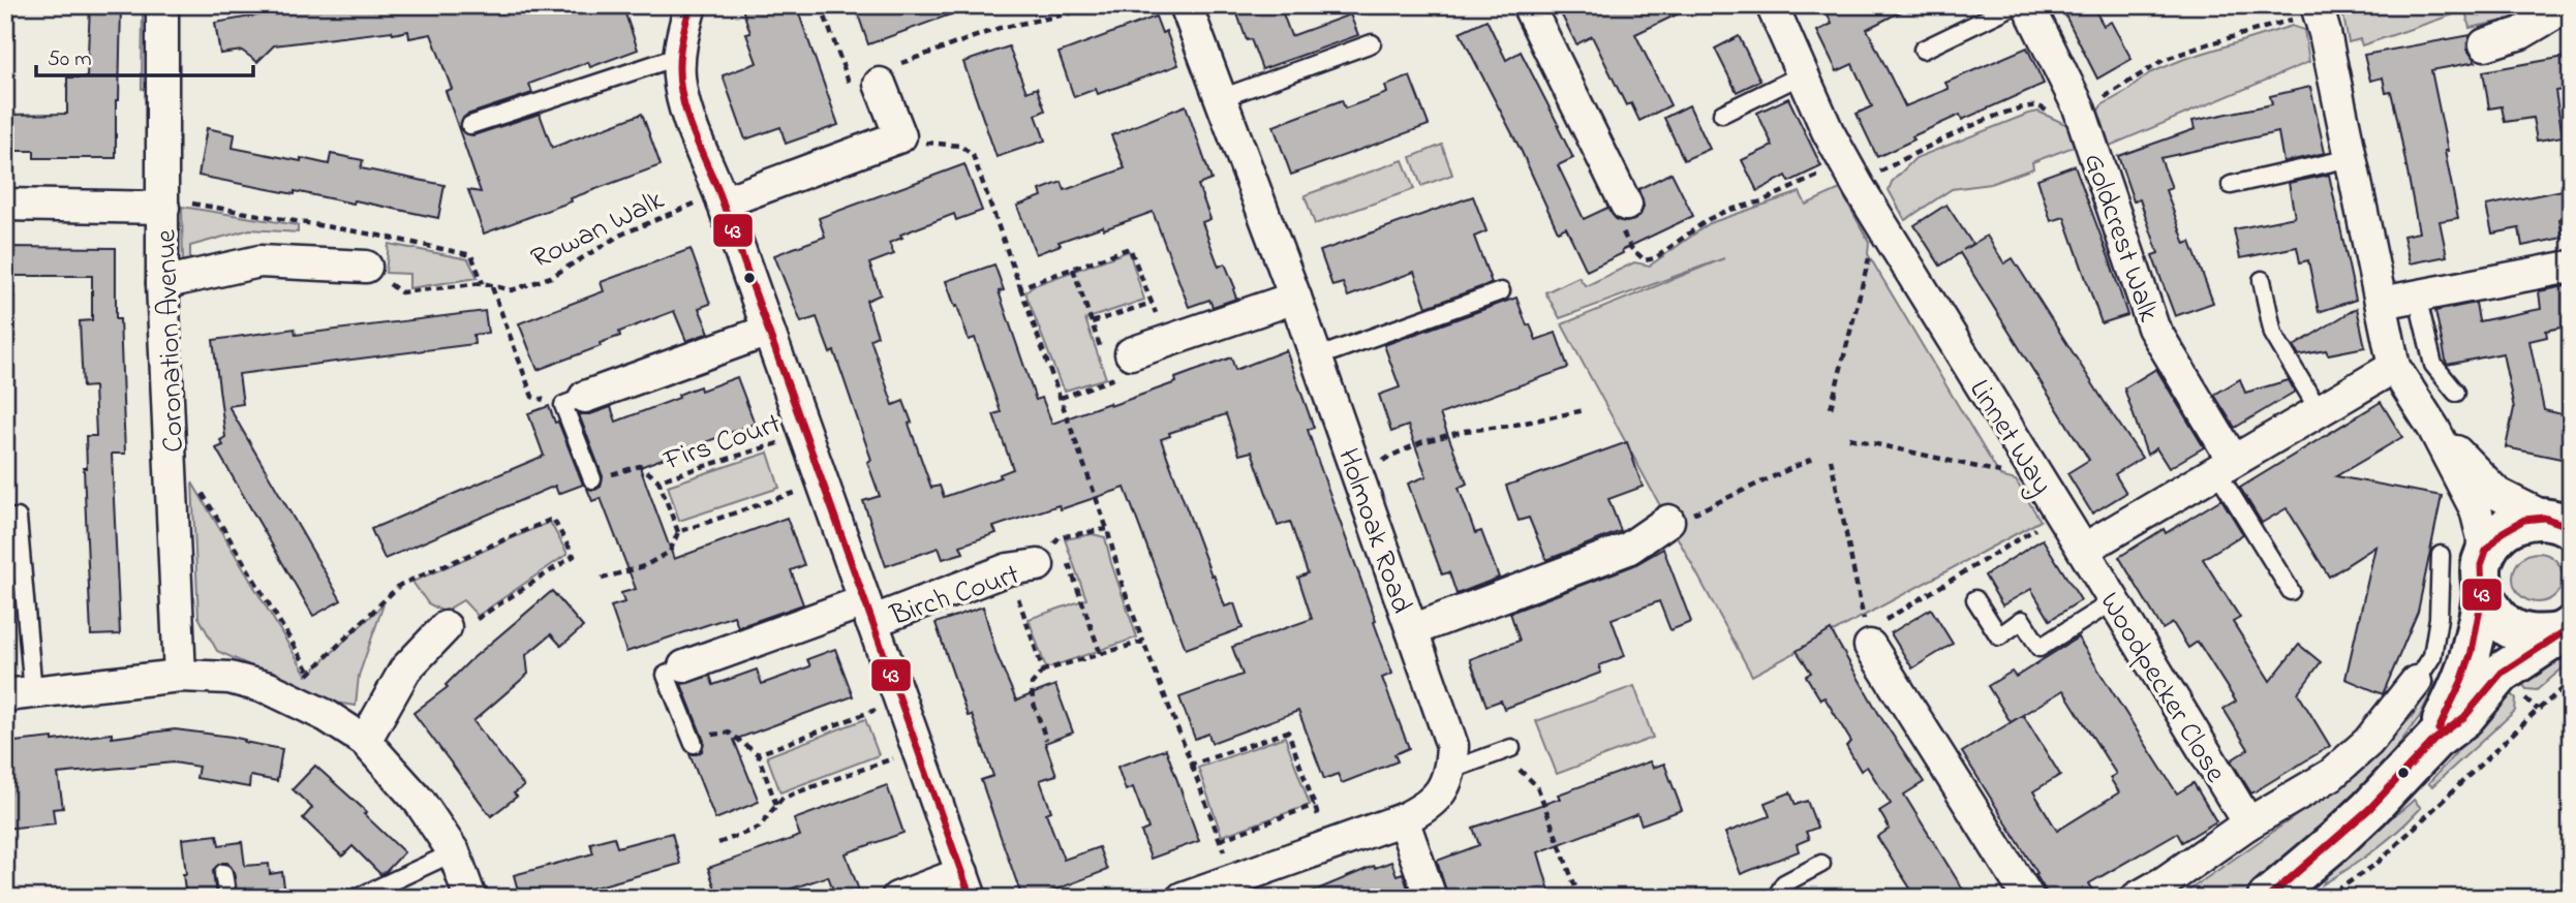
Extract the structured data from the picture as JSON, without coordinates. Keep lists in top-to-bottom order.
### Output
{
  "streets": {
    "street": [
      "Goldcrest Walk",
      "Coronation Avenue",
      "Linnet Way",
      "Holmoak Road",
      "Birch Court",
      "Woodpecker Close"
    ],
    "path": ["Rowan Walk", "Firs Court"]
  },
  "crossings": [
    ["Linnet Way", "Woodpecker Close"]
  ],
  "lines": ["transit line 43"],
  "scale_bar": "50 m"
}
